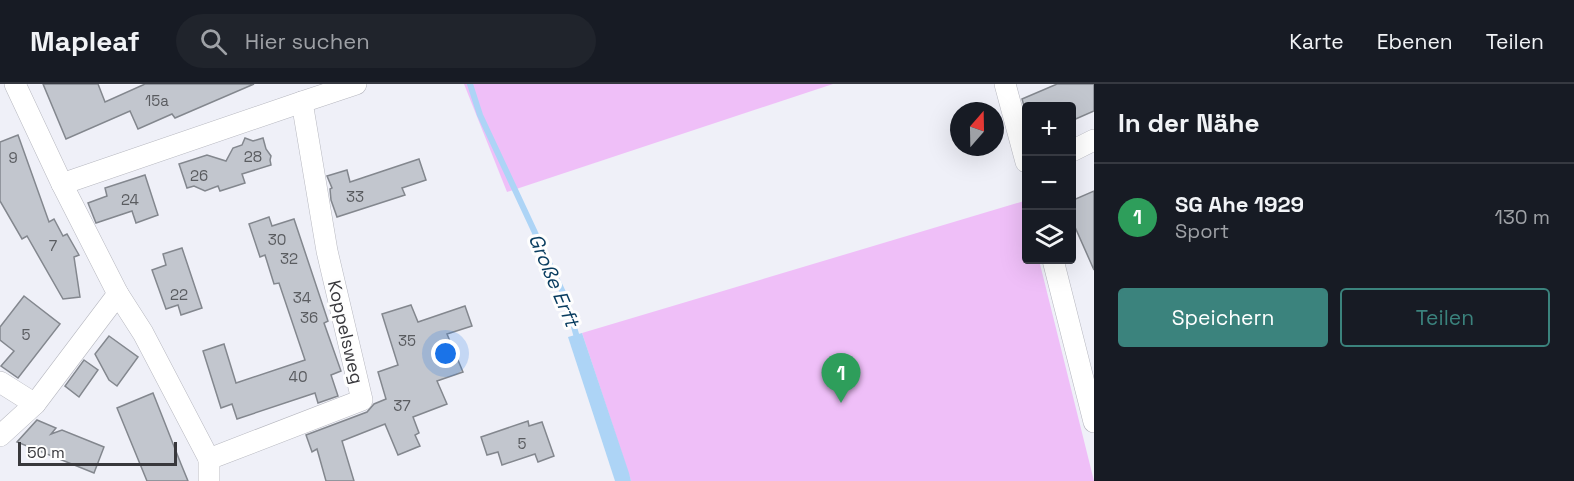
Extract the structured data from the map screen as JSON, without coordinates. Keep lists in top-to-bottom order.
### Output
{
  "streets": {
    "street": ["Koppelsweg"]
  },
  "water": ["Große Erft"],
  "house_numbers": [
    "15a",
    "28",
    "9",
    "26",
    "33",
    "24",
    "30",
    "7",
    "32",
    "22",
    "34",
    "36",
    "5",
    "35",
    "40",
    "37",
    "5"
  ],
  "scale_bar": "50 m",
  "north": "top",
  "page": {
    "header": "Mapleaf",
    "search": "Hier suchen",
    "nav": ["Karte", "Ebenen", "Teilen"],
    "heading": "In der Nähe",
    "map_buttons": ["+", "−"],
    "list": [
      {
        "mark": "1",
        "name": "SG Ahe 1929",
        "note": "Sport",
        "value": "130 m"
      }
    ],
    "buttons": ["Speichern", "Teilen"],
    "pins": "1",
    "scale": "50 m"
  }
}
